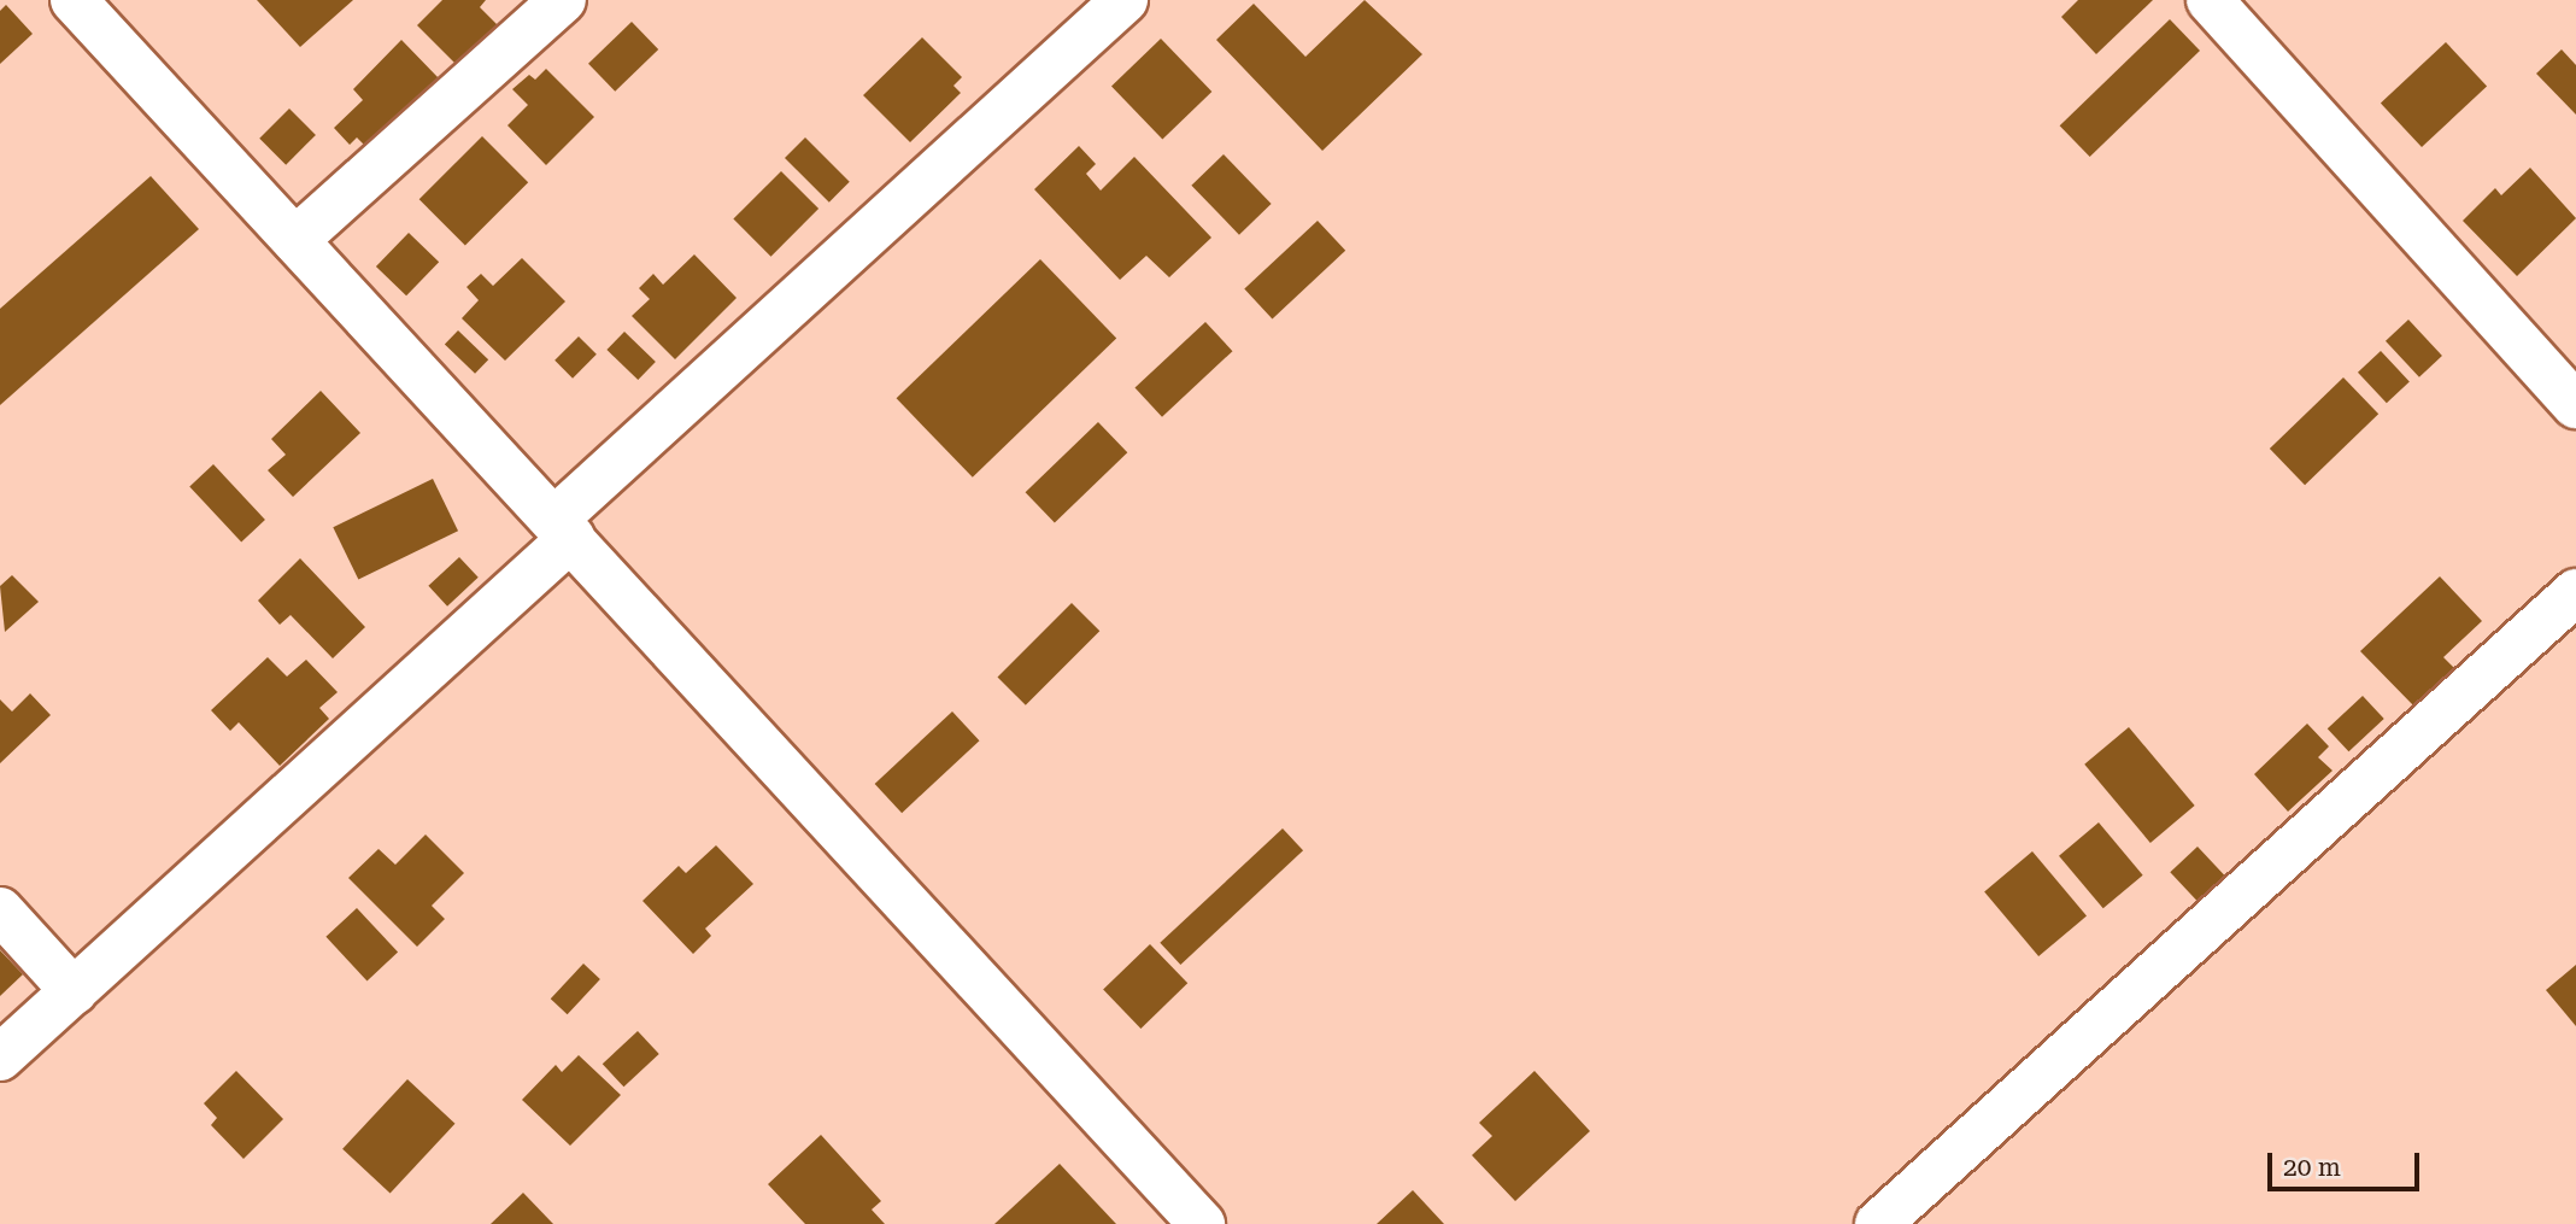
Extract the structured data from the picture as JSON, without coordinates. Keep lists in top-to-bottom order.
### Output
{
  "scale_bar": "20 m"
}
